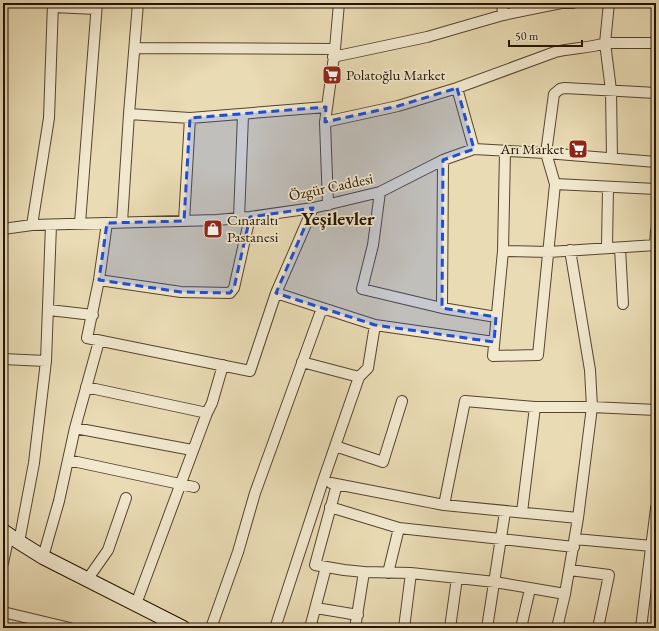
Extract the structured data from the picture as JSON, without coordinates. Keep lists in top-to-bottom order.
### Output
{
  "streets": {
    "street": ["Özgür Caddesi"]
  },
  "districts": ["Yeşilevler"],
  "places": {
    "supermarket": ["Polatoğlu Market", "Arı Market"],
    "shop": ["Cınaraltı Pastanesi"]
  },
  "scale_bar": "50 m"
}
